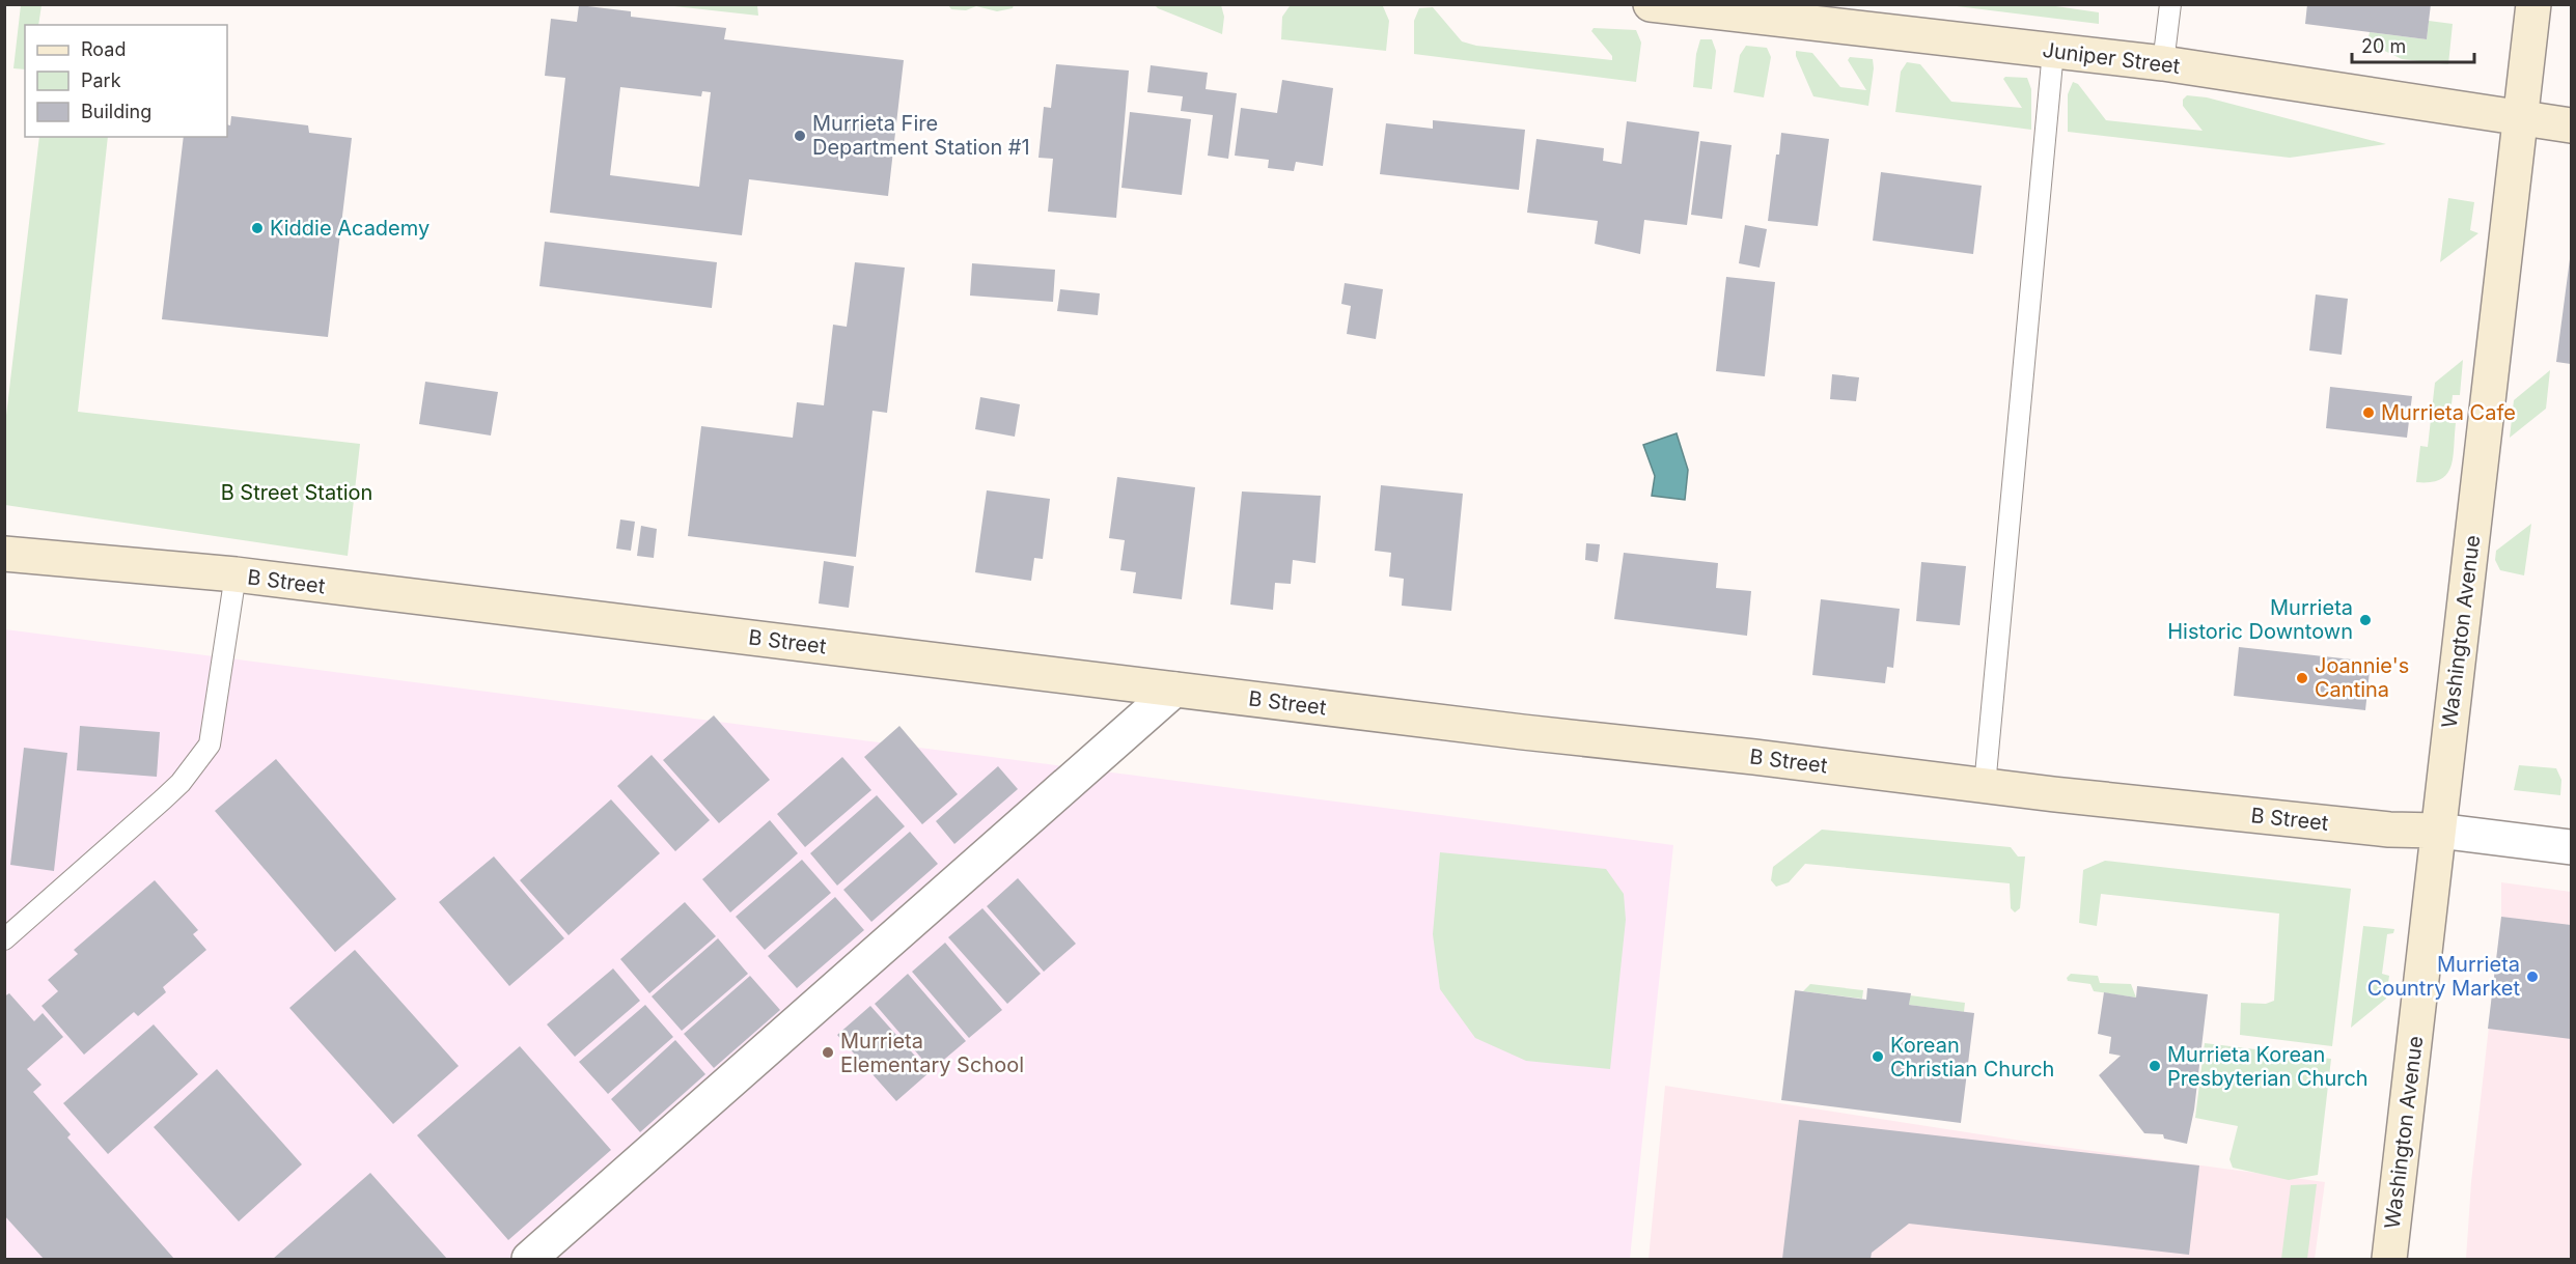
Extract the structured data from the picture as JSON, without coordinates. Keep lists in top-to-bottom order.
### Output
{
  "streets": {
    "street": ["Juniper Street", "B Street", "Washington Avenue"]
  },
  "crossings": [
    ["Juniper Street", "Washington Avenue"],
    ["B Street", "Washington Avenue"]
  ],
  "parks": ["B Street Station"],
  "places": [
    "Murrieta Fire Department Station #1",
    "Kiddie Academy",
    "Murrieta Cafe",
    "Murrieta Historic Downtown",
    "Joannie's Cantina",
    "Murrieta Country Market",
    "Murrieta Elementary School",
    "Korean Christian Church",
    "Murrieta Korean Presbyterian Church"
  ],
  "legend": ["Road", "Park", "Building"],
  "scale_bar": "20 m"
}
